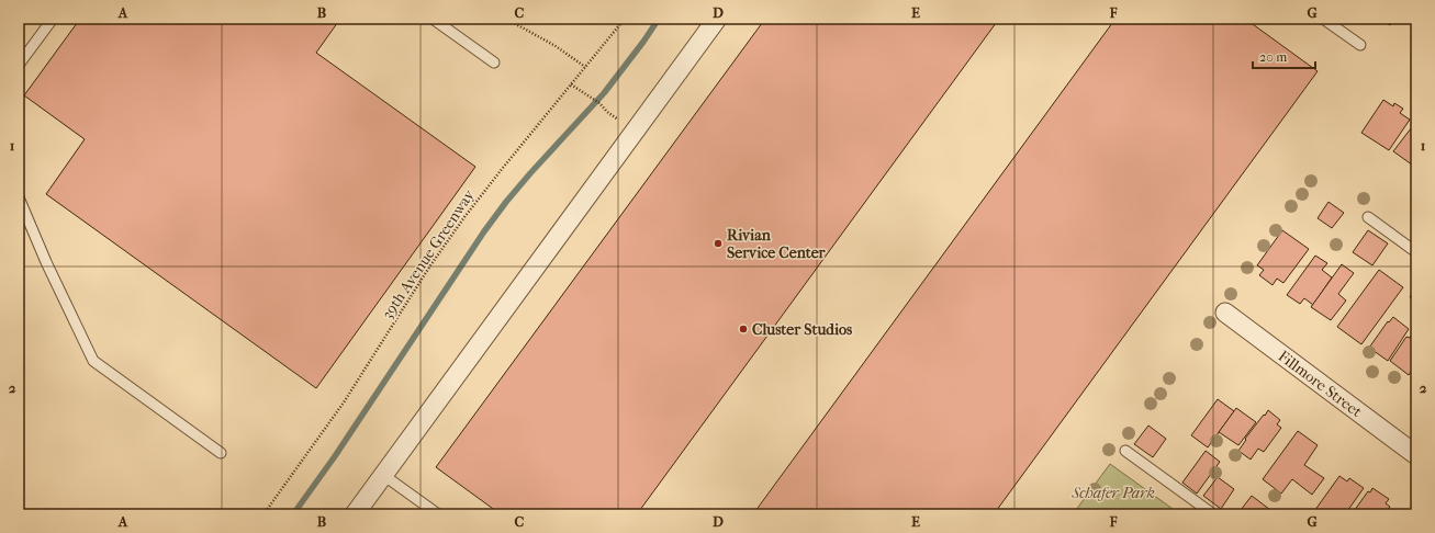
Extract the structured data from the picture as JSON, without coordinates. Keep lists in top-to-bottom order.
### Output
{
  "streets": {
    "street": ["Fillmore Street"],
    "path": ["39th Avenue Greenway"]
  },
  "parks": ["Schafer Park"],
  "places": ["Rivian Service Center", "Cluster Studios"],
  "scale_bar": "20 m",
  "grid": {
    "columns": [
      "A",
      "B",
      "C",
      "D",
      "E",
      "F",
      "G"
    ],
    "rows": ["1", "2"]
  }
}
